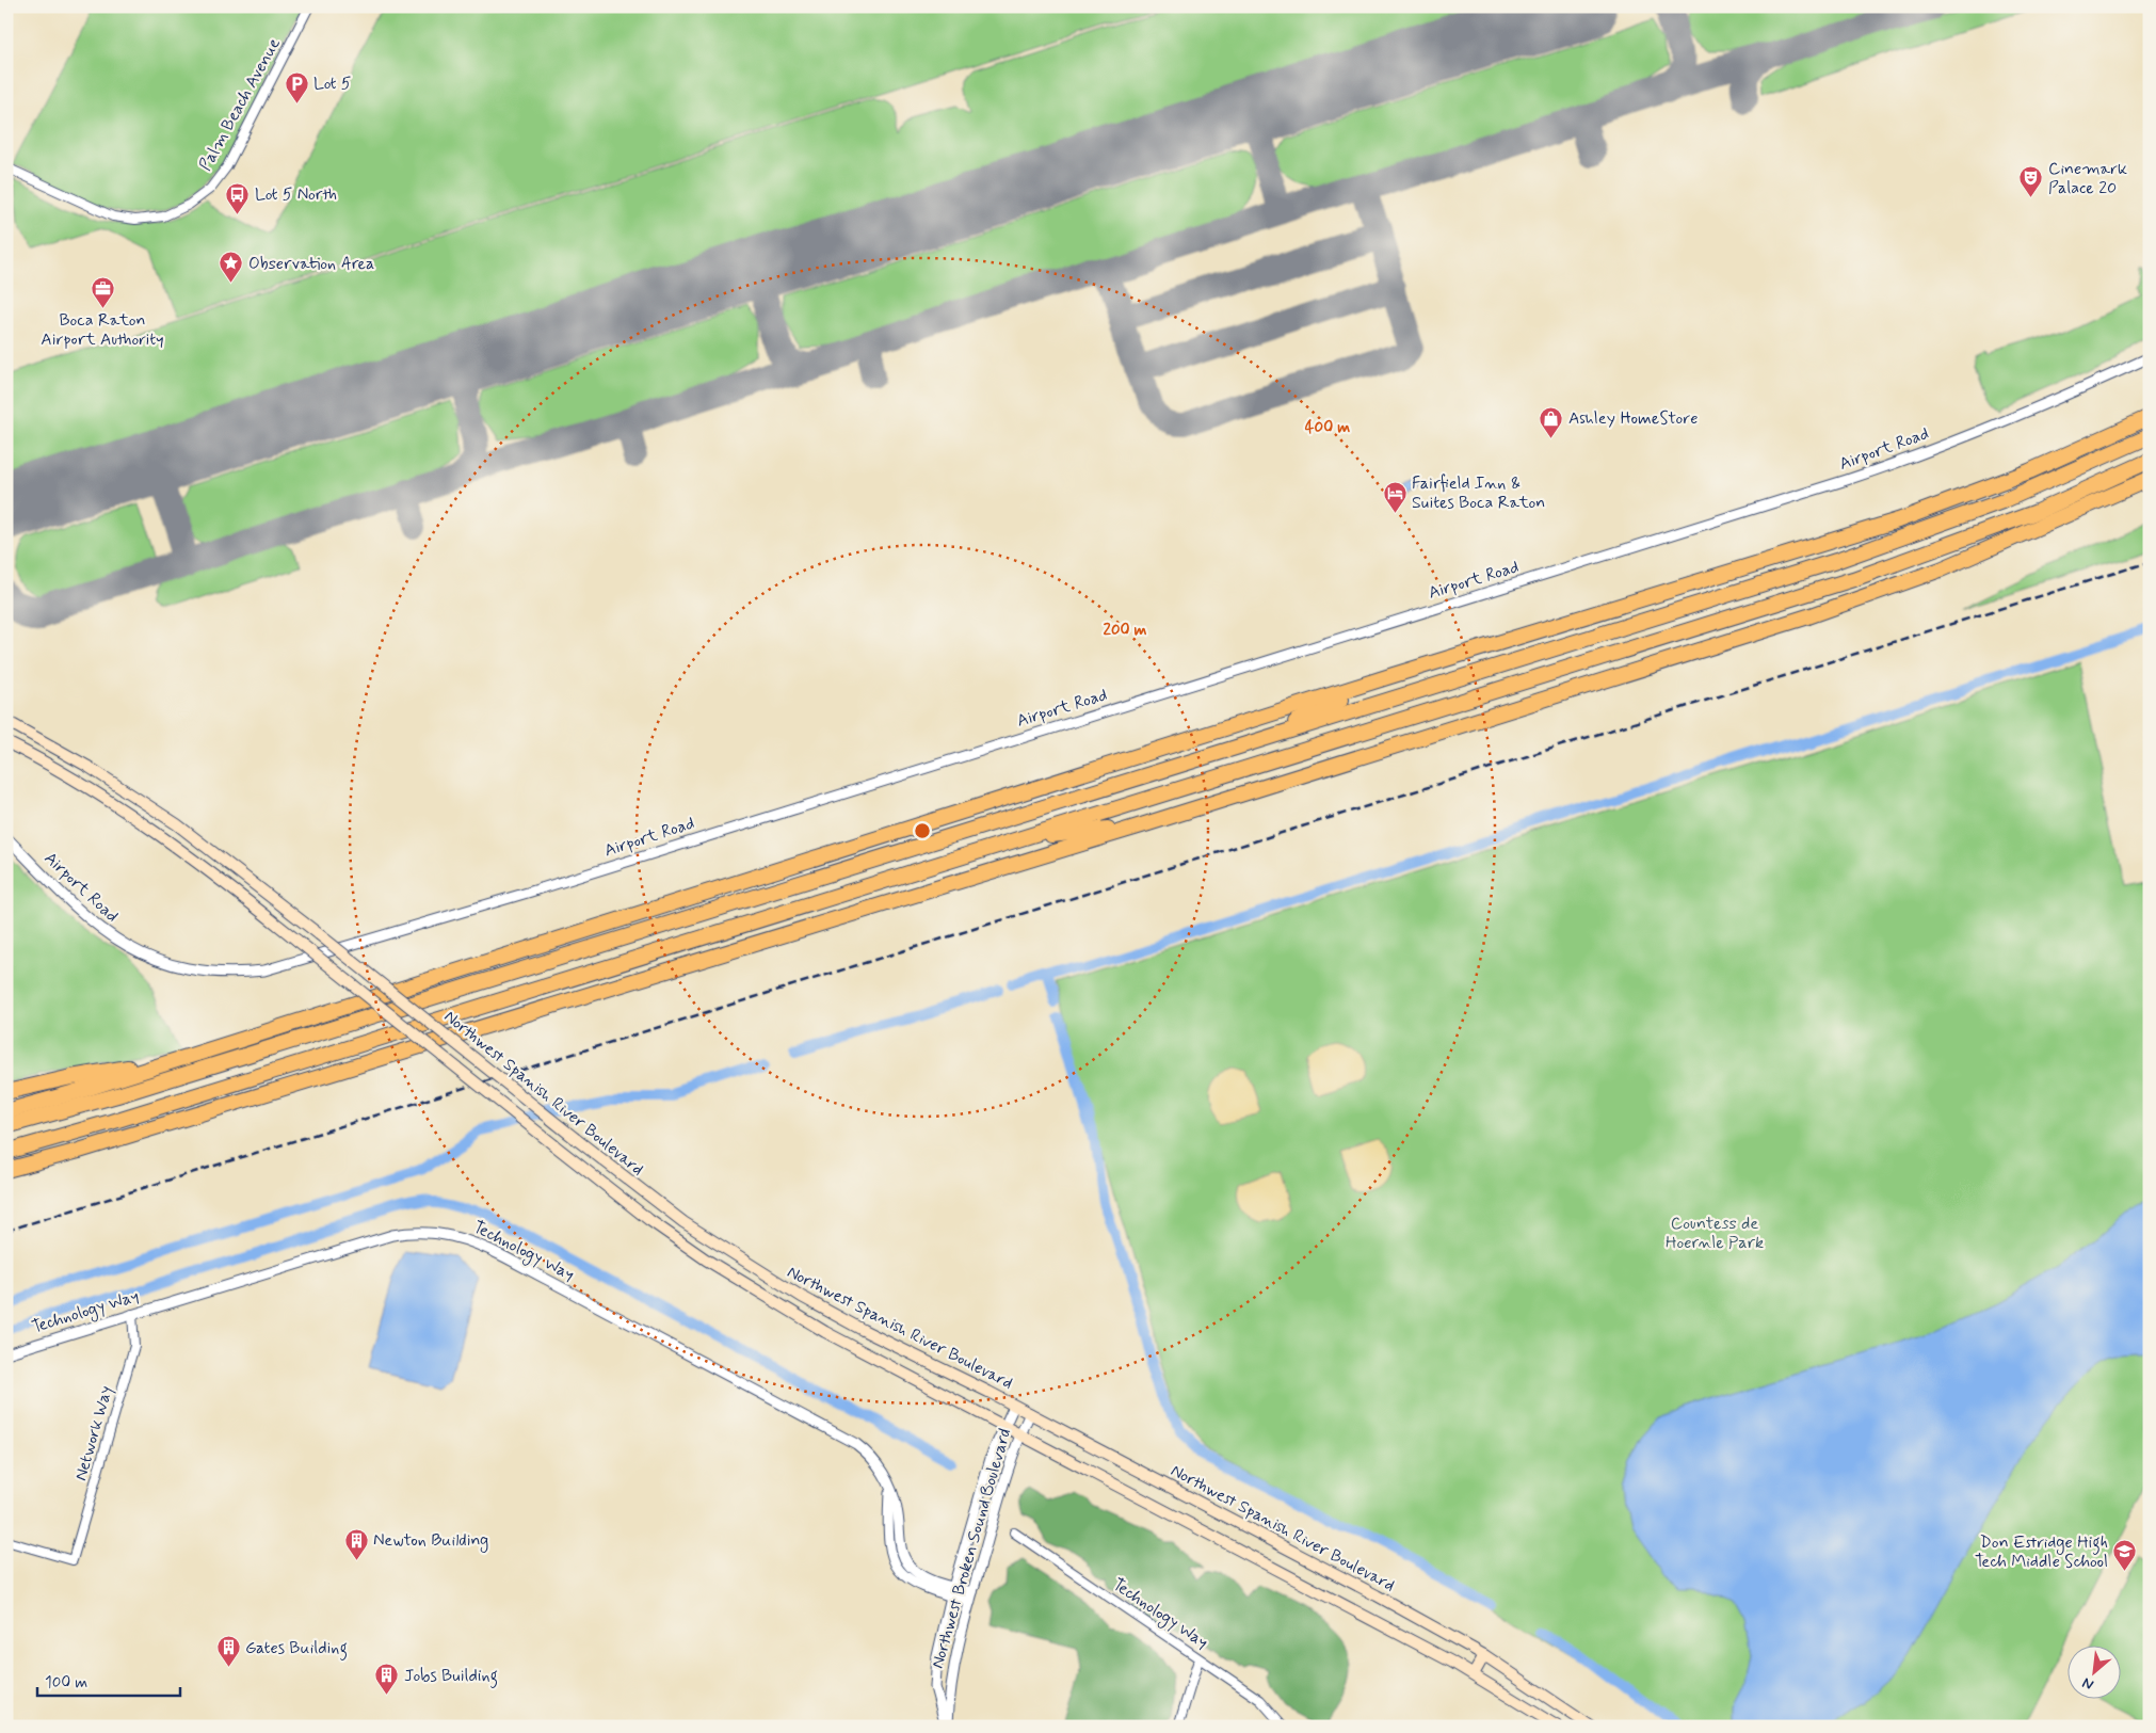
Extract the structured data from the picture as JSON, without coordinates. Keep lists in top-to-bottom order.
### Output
{
  "streets": {
    "main road": ["Northwest Spanish River Boulevard"],
    "street": [
      "Palm Beach Avenue",
      "Airport Road",
      "Technology Way",
      "Network Way",
      "Northwest Broken Sound Boulevard"
    ]
  },
  "crossings": [
    ["Northwest Spanish River Boulevard", "Northwest Broken Sound Boulevard"],
    ["Technology Way", "Network Way"],
    ["Technology Way", "Northwest Broken Sound Boulevard"]
  ],
  "parks": ["Countess de Hoernle Park"],
  "places": {
    "parking": ["Lot 5"],
    "theatre": ["Cinemark Palace 20"],
    "bus stop": ["Lot 5 North"],
    "place": ["Observation Area"],
    "office": ["Boca Raton Airport Authority"],
    "shop": ["Ashley HomeStore"],
    "hotel": ["Fairfield Inn & Suites Boca Raton"],
    "building": ["Newton Building", "Gates Building", "Jobs Building"],
    "school or university": ["Don Estridge High Tech Middle School"]
  },
  "scale_bar": "100 m",
  "north": "bottom left",
  "rings": ["400 m", "200 m"]
}
